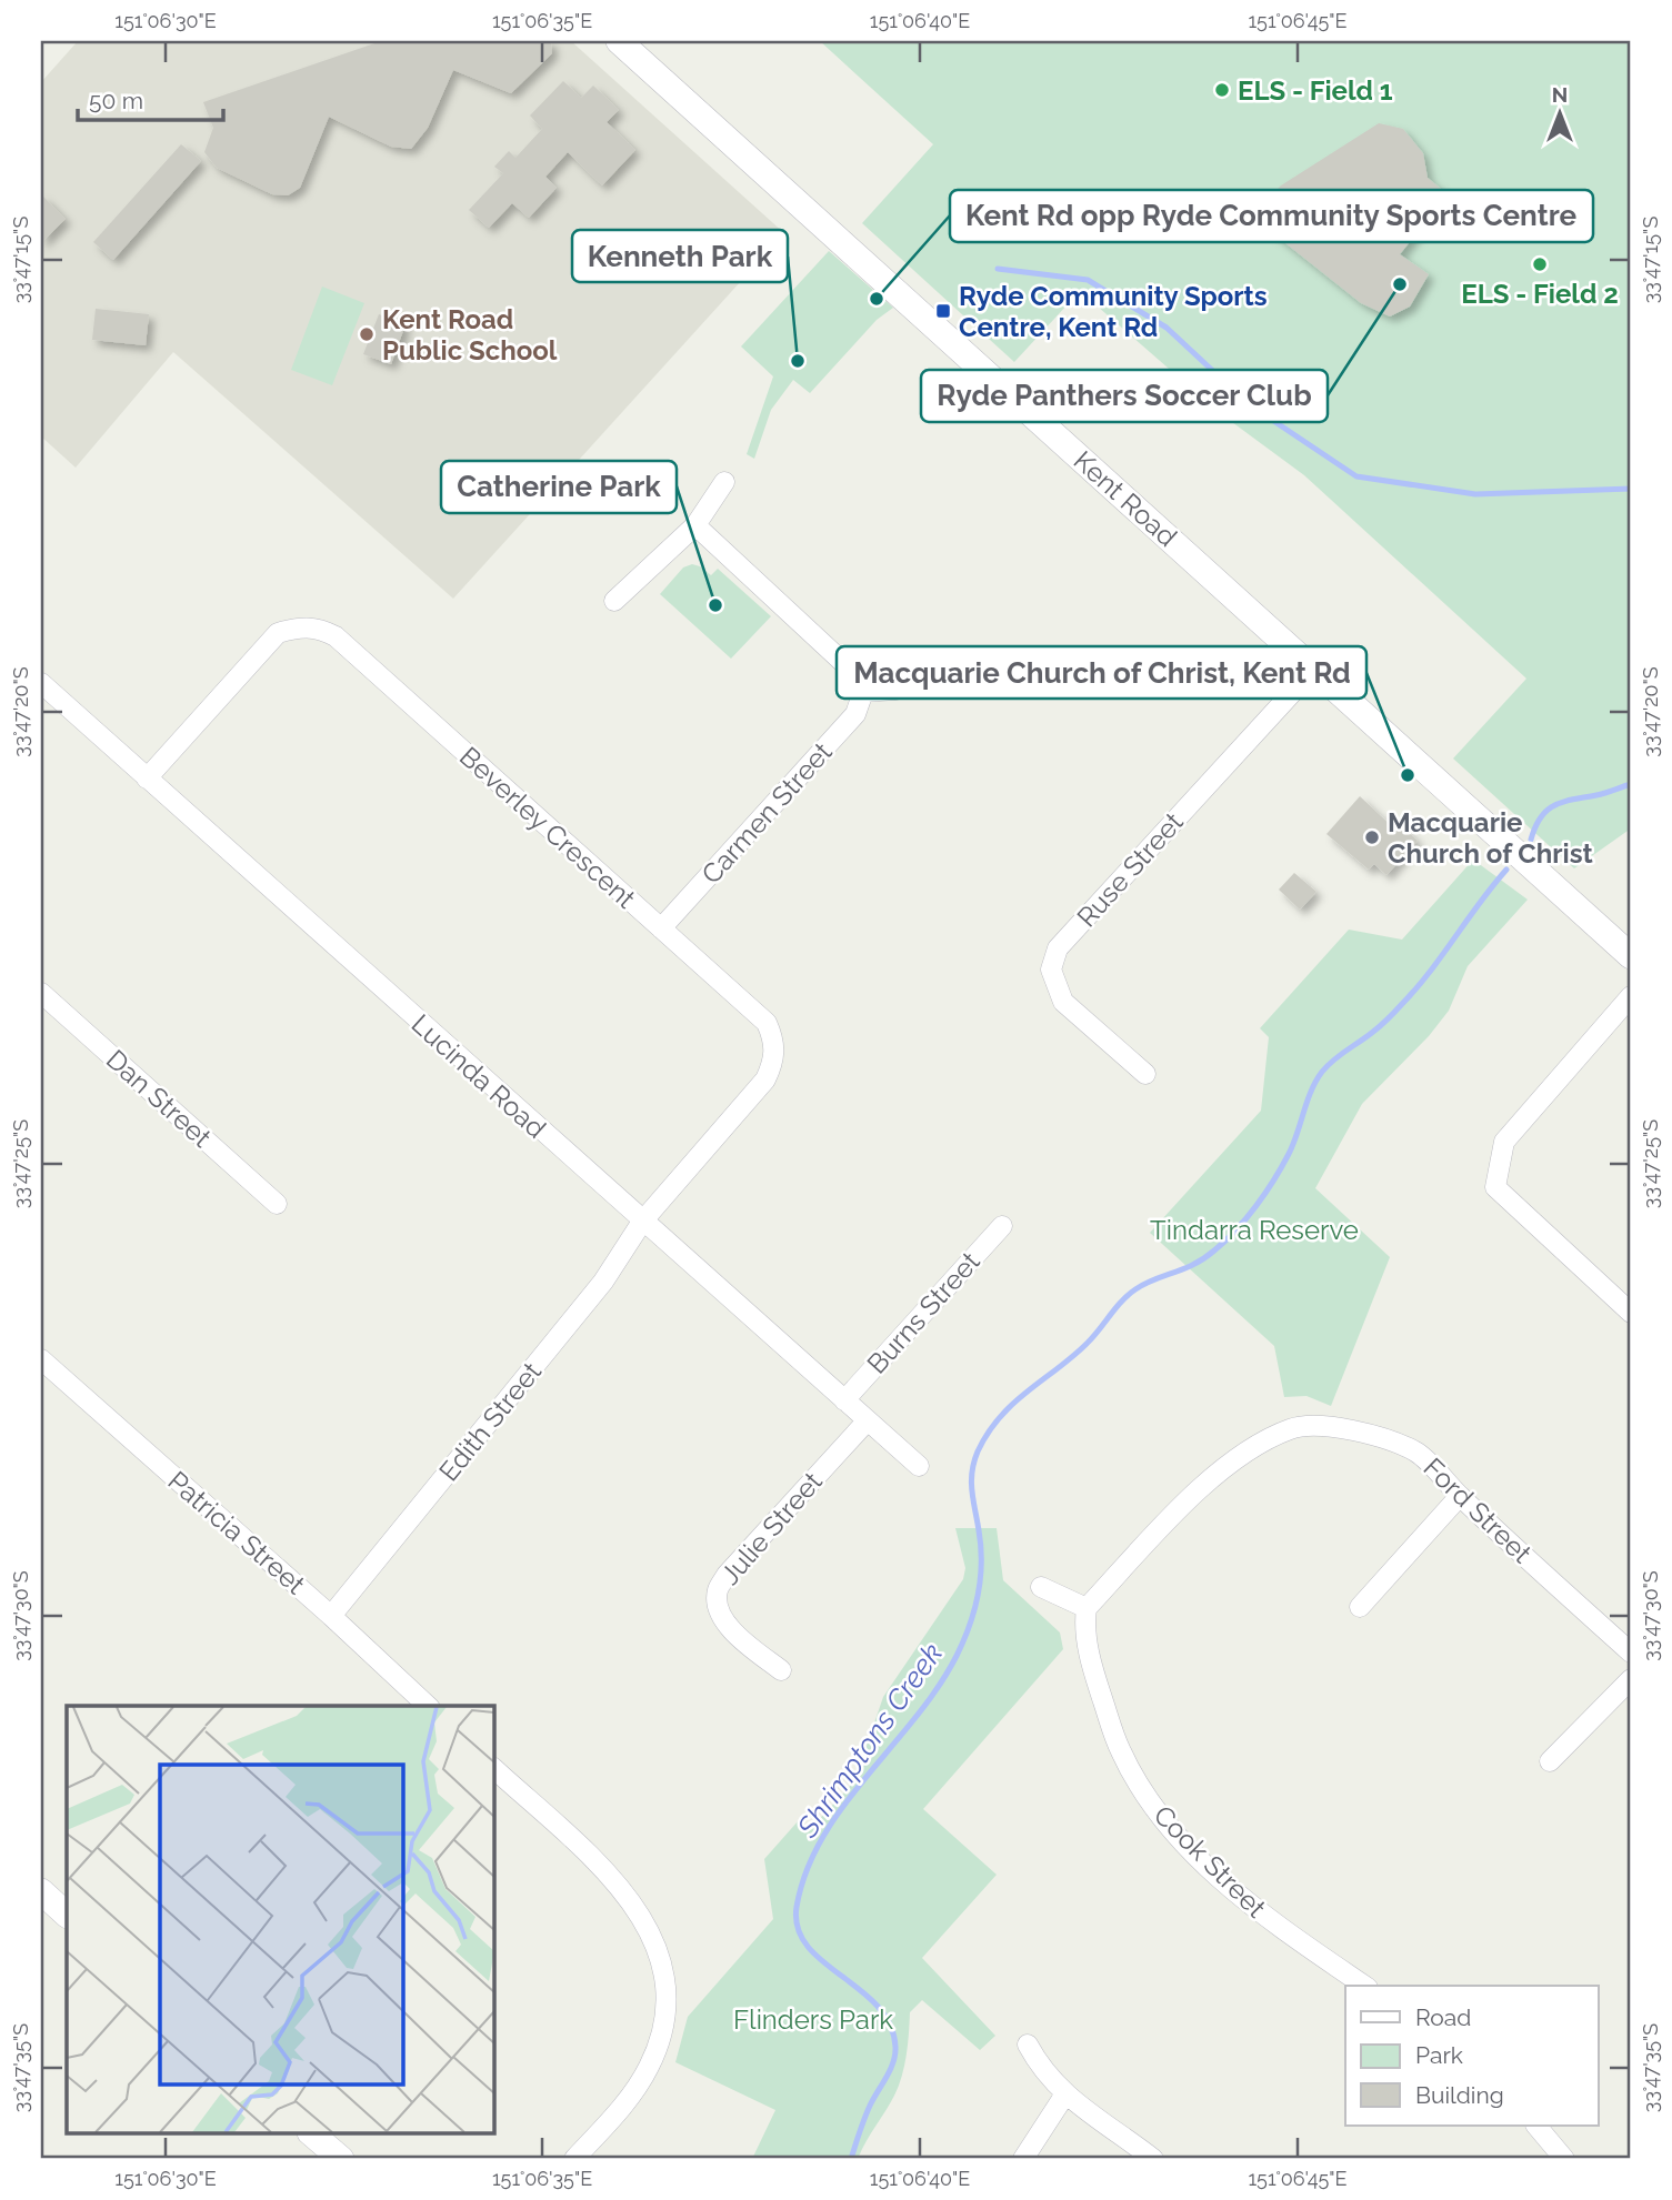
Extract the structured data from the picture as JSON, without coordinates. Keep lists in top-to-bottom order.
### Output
{
  "streets": {
    "street": [
      "Kent Road",
      "Carmen Street",
      "Beverley Crescent",
      "Ruse Street",
      "Lucinda Road",
      "Dan Street",
      "Burns Street",
      "Edith Street",
      "Ford Street",
      "Julie Street",
      "Patricia Street",
      "Cook Street"
    ]
  },
  "crossings": [
    ["Kent Road", "Ruse Street"],
    ["Carmen Street", "Beverley Crescent"],
    ["Beverley Crescent", "Lucinda Road"],
    ["Beverley Crescent", "Edith Street"],
    ["Lucinda Road", "Burns Street"],
    ["Lucinda Road", "Edith Street"],
    ["Lucinda Road", "Julie Street"],
    ["Edith Street", "Patricia Street"],
    ["Ford Street", "Cook Street"]
  ],
  "water": ["Shrimptons Creek"],
  "parks": ["Tindarra Reserve", "Flinders Park"],
  "places": {
    "other": [
      "ELS - Field 1",
      "ELS - Field 2",
      "Ryde Panthers Soccer Club",
      "Kent Rd opp Ryde Community Sports Centre",
      "Kent Road Public School",
      "Kenneth Park",
      "Catherine Park",
      "Macquarie Church of Christ, Kent Rd",
      "Macquarie Church of Christ"
    ],
    "transit": ["Ryde Community Sports Centre, Kent Rd"]
  },
  "legend": ["Road", "Park", "Building"],
  "scale_bar": "50 m",
  "north": "top",
  "coordinates": [
    "151°06'30\"E",
    "151°06'35\"E",
    "151°06'40\"E",
    "151°06'45\"E",
    "33°47'15\"S",
    "33°47'20\"S",
    "33°47'25\"S",
    "33°47'30\"S",
    "33°47'35\"S"
  ]
}
